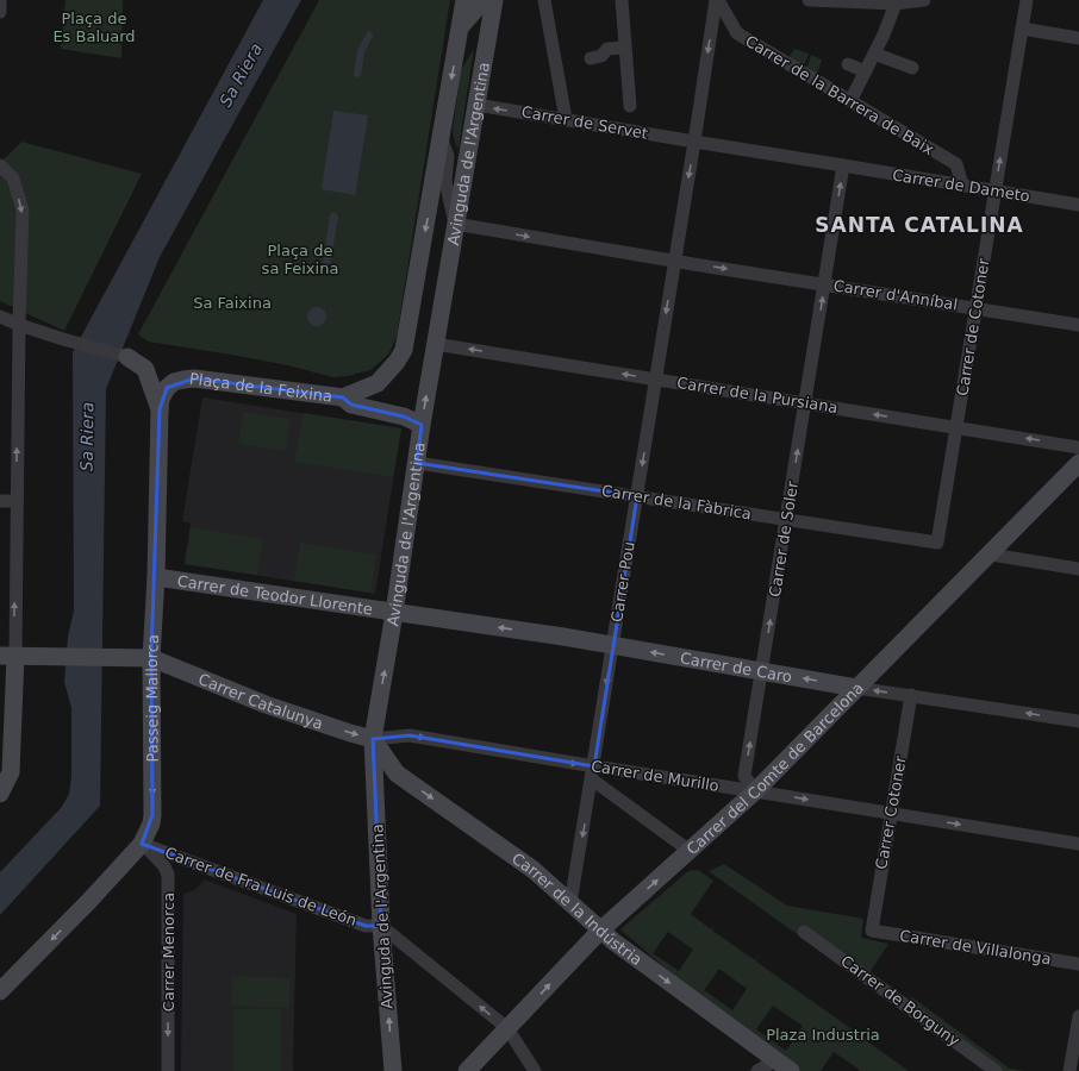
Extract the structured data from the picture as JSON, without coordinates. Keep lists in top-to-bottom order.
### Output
{
  "streets": {
    "street": [
      "Carrer de la Barrera de Baix",
      "Carrer de Servet",
      "Avinguda de l'Argentina",
      "Carrer de Dameto",
      "Carrer d'Anníbal",
      "Carrer de Cotoner",
      "Plaça de la Feixina",
      "Carrer de la Pursiana",
      "Carrer de la Fàbrica",
      "Carrer de Soler",
      "Carrer Pou",
      "Carrer de Teodor Llorente",
      "Carrer de Caro",
      "Passeig Mallorca",
      "Carrer Catalunya",
      "Carrer del Comte de Barcelona",
      "Carrer de Murillo",
      "Carrer Cotoner",
      "Carrer de Fra Luis de León",
      "Carrer de la Indústria",
      "Carrer de Villalonga",
      "Carrer Menorca",
      "Carrer de Borguny"
    ]
  },
  "crossings": [
    ["Carrer de la Barrera de Baix", "Carrer de Dameto"],
    ["Carrer de la Barrera de Baix", "Carrer Pou"],
    ["Carrer de Servet", "Avinguda de l'Argentina"],
    ["Carrer de Servet", "Carrer de Dameto"],
    ["Carrer de Servet", "Carrer de Soler"],
    ["Carrer de Servet", "Carrer Pou"],
    ["Avinguda de l'Argentina", "Plaça de la Feixina"],
    ["Avinguda de l'Argentina", "Carrer de la Pursiana"],
    ["Avinguda de l'Argentina", "Carrer de la Fàbrica"],
    ["Avinguda de l'Argentina", "Carrer de Teodor Llorente"],
    ["Avinguda de l'Argentina", "Carrer de Caro"],
    ["Avinguda de l'Argentina", "Carrer Catalunya"],
    ["Avinguda de l'Argentina", "Carrer de Murillo"],
    ["Avinguda de l'Argentina", "Carrer de Fra Luis de León"],
    ["Avinguda de l'Argentina", "Carrer de la Indústria"],
    ["Carrer de Dameto", "Carrer de Cotoner"],
    ["Carrer de Dameto", "Carrer de Soler"],
    ["Carrer d'Anníbal", "Carrer de Cotoner"],
    ["Carrer d'Anníbal", "Carrer de Soler"],
    ["Carrer d'Anníbal", "Carrer Pou"],
    ["Carrer de Cotoner", "Carrer de la Pursiana"],
    ["Carrer de Cotoner", "Carrer de la Fàbrica"],
    ["Plaça de la Feixina", "Passeig Mallorca"],
    ["Carrer de la Pursiana", "Carrer de Soler"],
    ["Carrer de la Pursiana", "Carrer Pou"],
    ["Carrer de la Fàbrica", "Carrer de Soler"],
    ["Carrer de la Fàbrica", "Carrer Pou"],
    ["Carrer de Soler", "Carrer de Caro"],
    ["Carrer de Soler", "Carrer del Comte de Barcelona"],
    ["Carrer de Soler", "Carrer de Murillo"],
    ["Carrer Pou", "Carrer de Caro"],
    ["Carrer Pou", "Carrer de Murillo"],
    ["Carrer Pou", "Carrer de la Indústria"],
    ["Carrer de Teodor Llorente", "Carrer de Caro"],
    ["Carrer de Teodor Llorente", "Passeig Mallorca"],
    ["Carrer de Caro", "Carrer del Comte de Barcelona"],
    ["Carrer de Caro", "Carrer Cotoner"],
    ["Passeig Mallorca", "Carrer Catalunya"],
    ["Passeig Mallorca", "Carrer de Fra Luis de León"],
    ["Passeig Mallorca", "Carrer Menorca"],
    ["Carrer Catalunya", "Carrer de Murillo"],
    ["Carrer Catalunya", "Carrer de la Indústria"],
    ["Carrer del Comte de Barcelona", "Carrer de Murillo"],
    ["Carrer del Comte de Barcelona", "Carrer de la Indústria"],
    ["Carrer de Murillo", "Carrer Cotoner"],
    ["Carrer de Murillo", "Carrer de la Indústria"],
    ["Carrer Cotoner", "Carrer de Villalonga"],
    ["Carrer de Fra Luis de León", "Carrer Menorca"]
  ],
  "one_way": [
    "Carrer d'Anníbal",
    "Carrer de la Pursiana",
    "Carrer de Soler",
    "Carrer Pou",
    "Carrer de Caro",
    "Carrer Catalunya",
    "Carrer de Murillo",
    "Carrer Menorca"
  ],
  "districts": ["SANTA CATALINA"],
  "water": ["Sa Riera"],
  "parks": [
    "Plaça de Es Baluard",
    "Plaça de sa Feixina",
    "Sa Faixina",
    "Plaza Industria"
  ]
}
